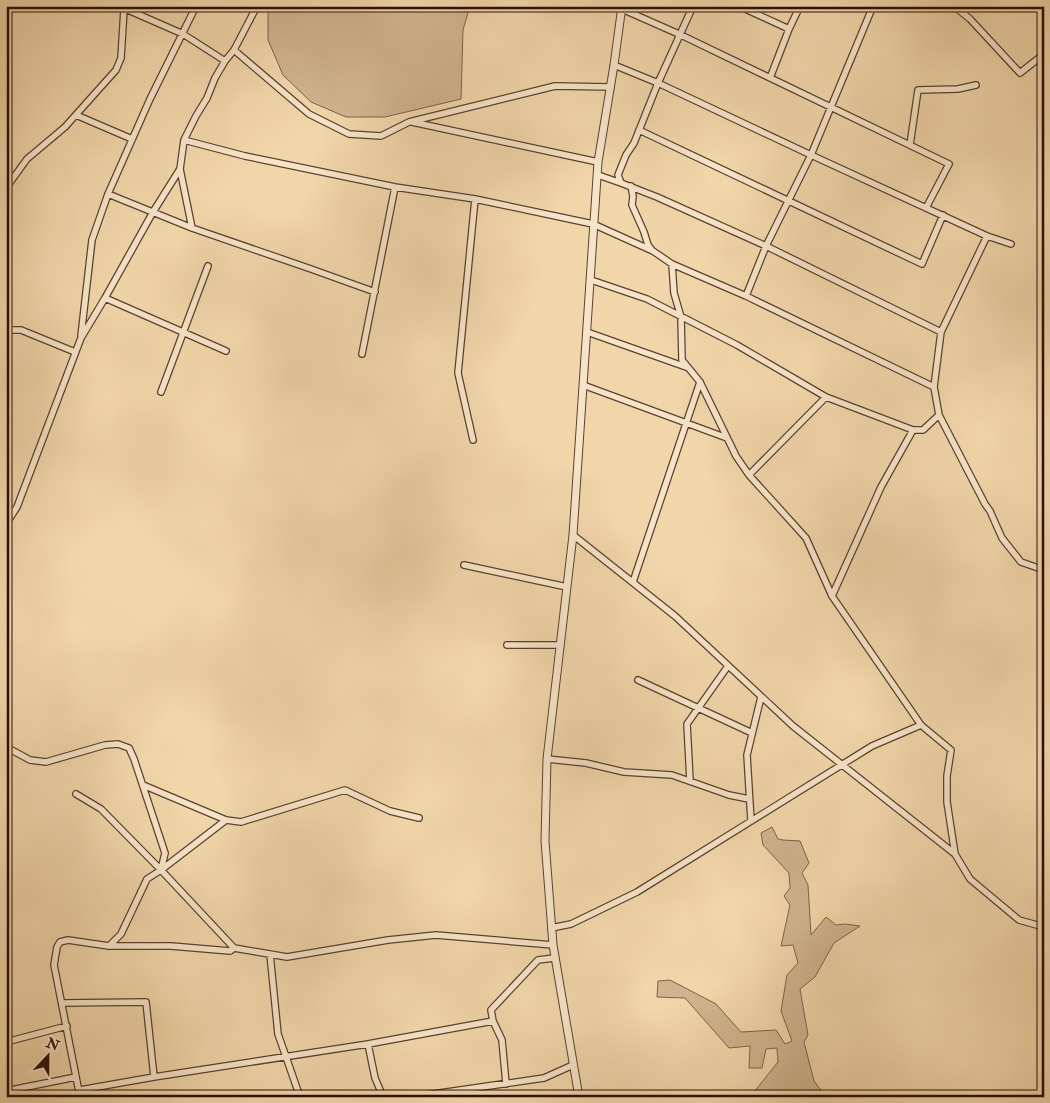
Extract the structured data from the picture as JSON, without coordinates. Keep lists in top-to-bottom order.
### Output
{
  "north": "top"
}
